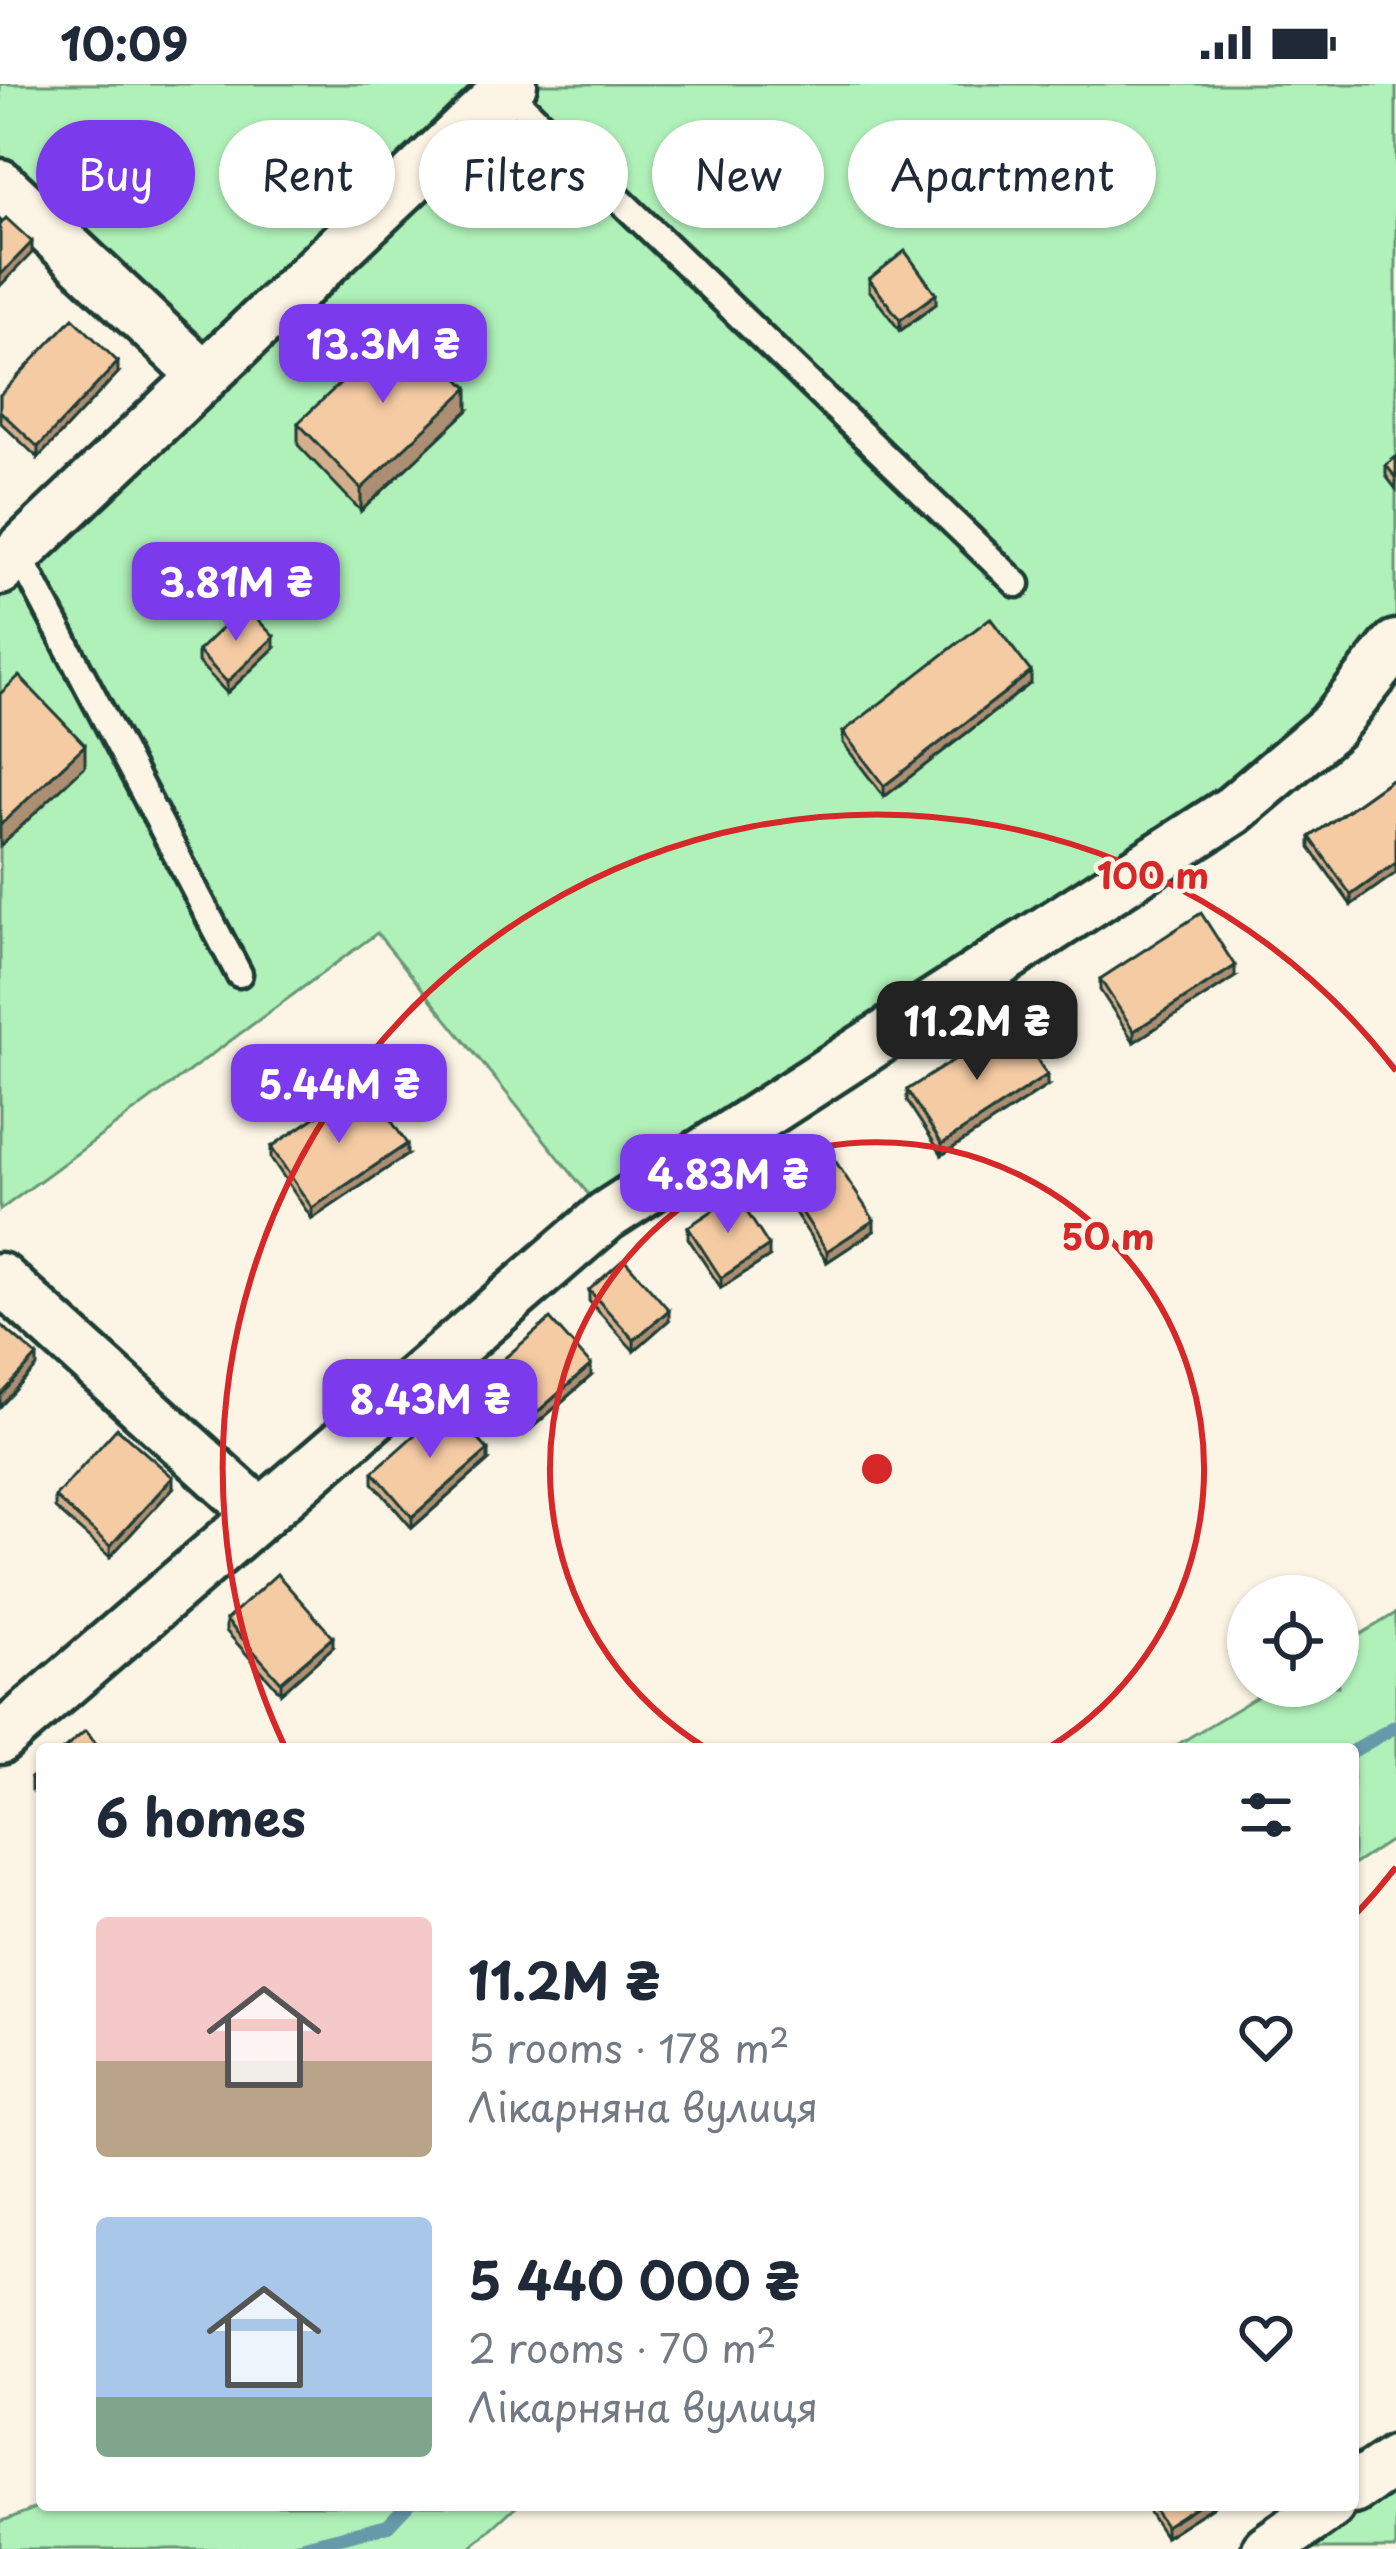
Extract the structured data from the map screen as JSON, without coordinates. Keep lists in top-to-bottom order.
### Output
{
  "page": {
    "status": "10:09",
    "chip": [
      "Buy",
      "Rent",
      "Filters",
      "New",
      "Apartment"
    ],
    "price": [
      "13.3M ₴",
      "3.81M ₴",
      "11.2M ₴",
      "5.44M ₴",
      "4.83M ₴",
      "8.43M ₴"
    ],
    "heading": "6 homes",
    "list": [
      {
        "name": "11.2M ₴",
        "note": "5 rooms · 178 m² · Лікарняна вулиця"
      },
      {
        "name": "5 440 000 ₴",
        "note": "2 rooms · 70 m² · Лікарняна вулиця"
      }
    ]
  },
  "rings": ["100 m", "50 m"]
}
